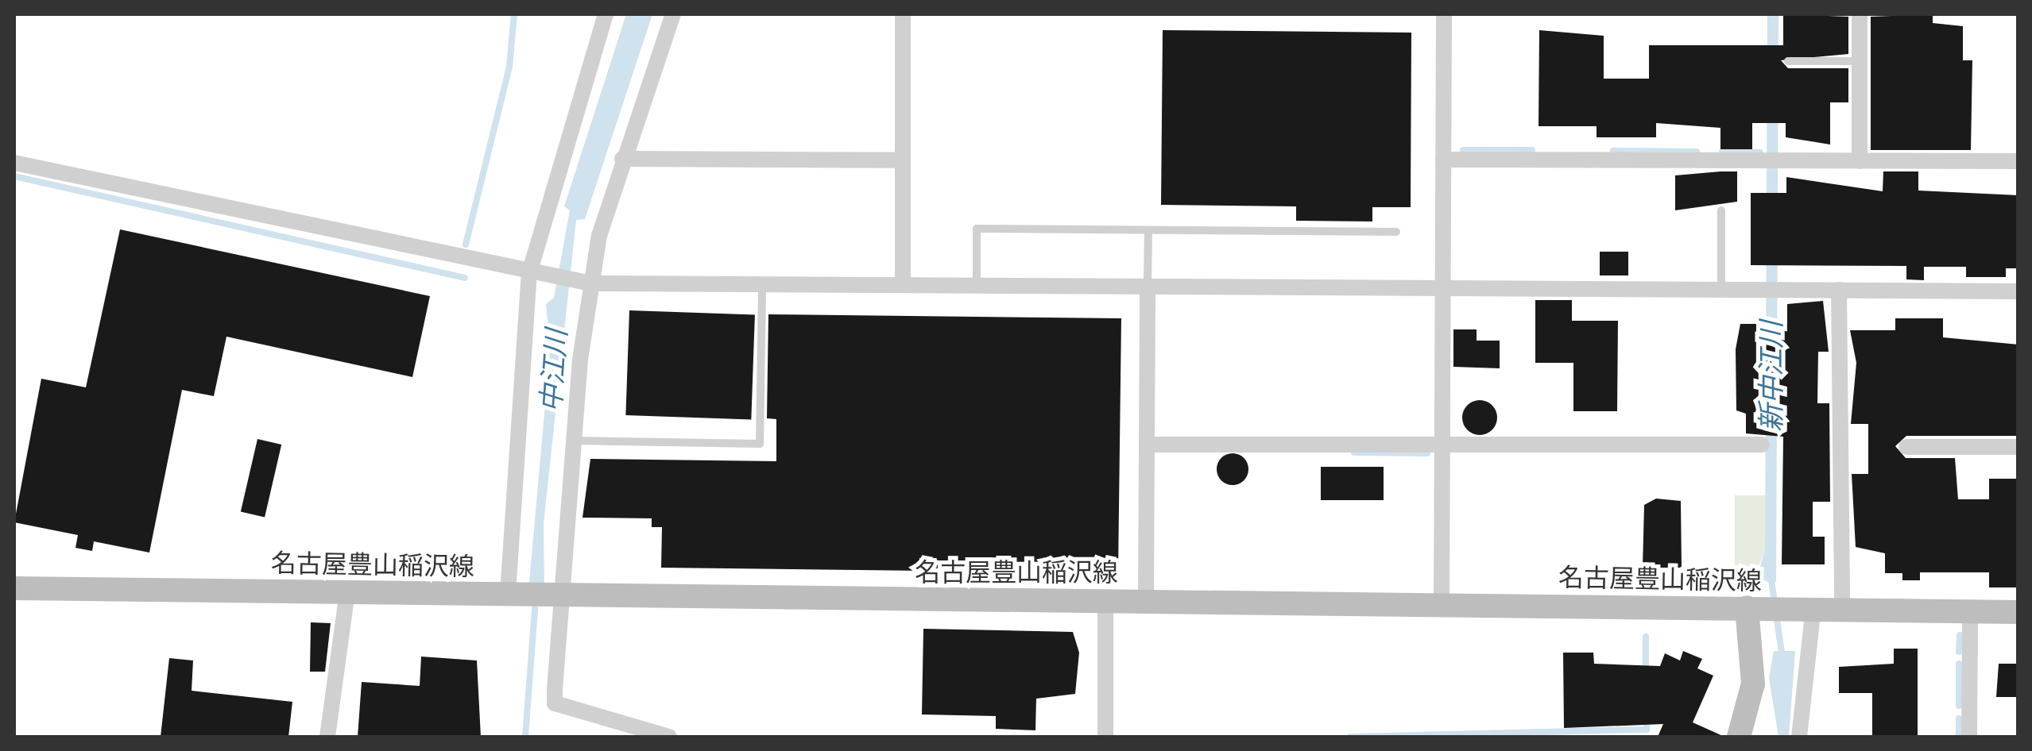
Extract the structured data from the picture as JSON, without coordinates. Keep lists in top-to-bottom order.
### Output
{
  "streets": {
    "main road": ["名古屋豊山稲沢線"]
  },
  "water": ["中江川", "新中江川"]
}
